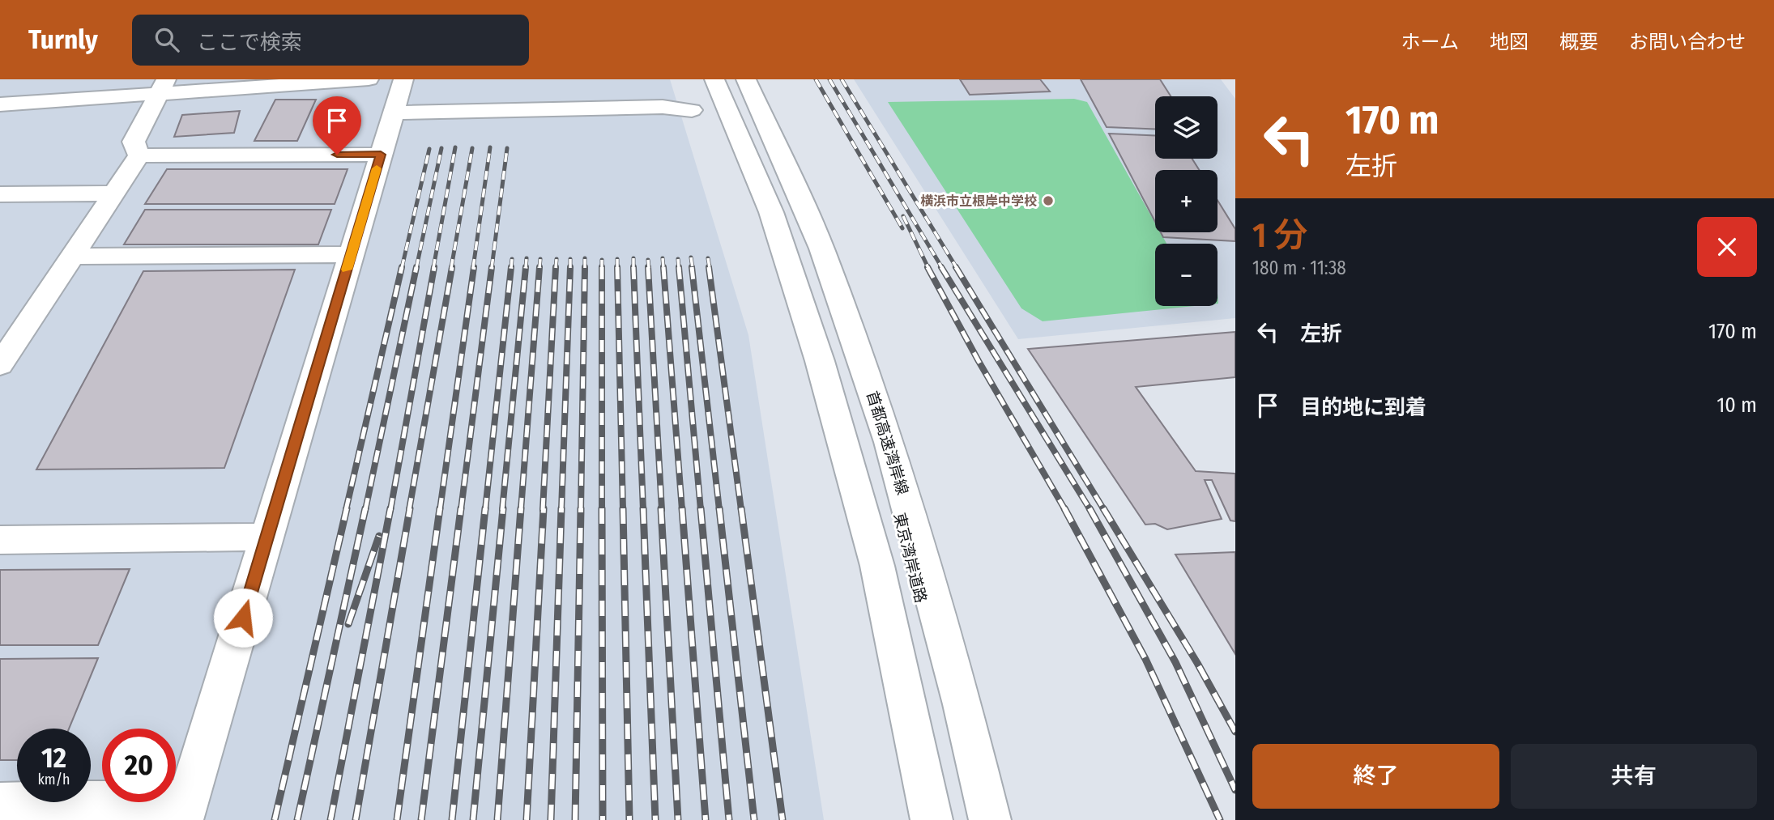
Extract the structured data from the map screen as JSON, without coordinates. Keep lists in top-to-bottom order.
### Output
{
  "streets": {
    "main road": ["首都高速湾岸線", "東京湾岸道路"]
  },
  "places": ["横浜市立根岸中学校"],
  "page": {
    "header": "Turnly",
    "search": "ここで検索",
    "nav": [
      "ホーム",
      "地図",
      "概要",
      "お問い合わせ"
    ],
    "turn": ["170 m", "左折"],
    "map_buttons": ["+", "−"],
    "heading": ["1 分", "180 m · 11:38"],
    "list": [
      {
        "name": "左折",
        "value": "170 m"
      },
      {
        "name": "目的地に到着",
        "value": "10 m"
      }
    ],
    "speed": "12 km/h",
    "limit": "20",
    "buttons": ["終了", "共有"]
  }
}
